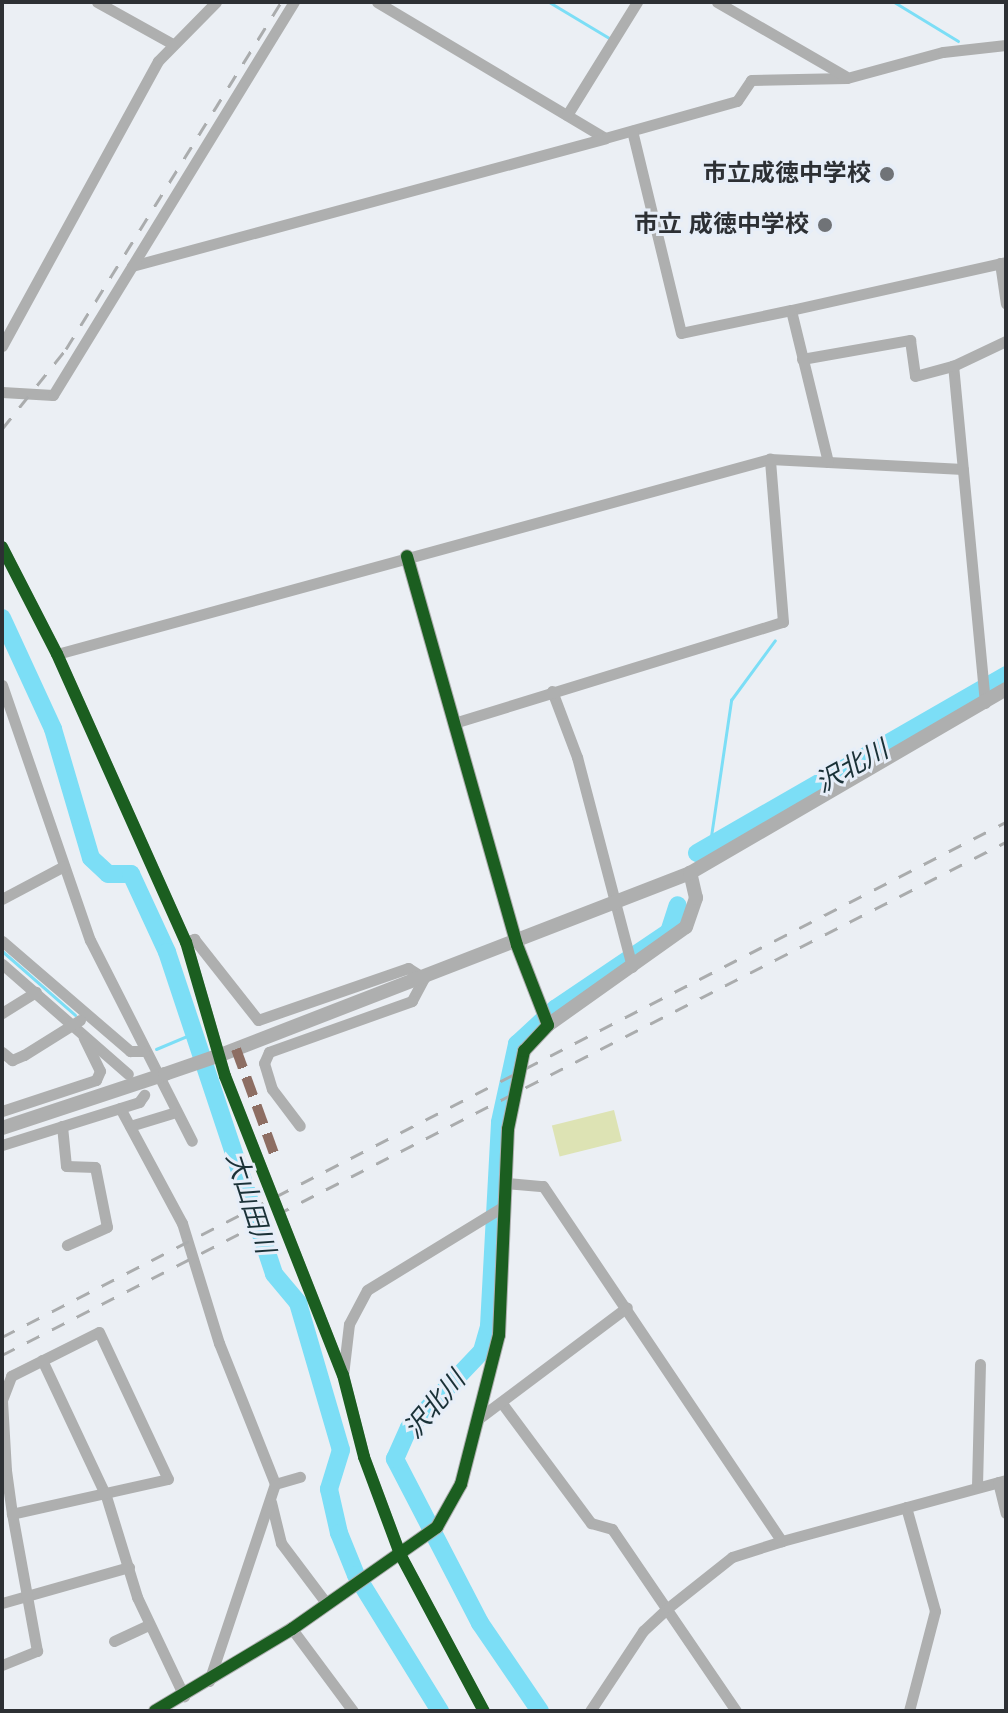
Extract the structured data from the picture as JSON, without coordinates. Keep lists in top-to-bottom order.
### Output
{
  "water": ["沢北川", "大山田川"],
  "places": ["市立成徳中学校", "市立 成徳中学校"]
}
